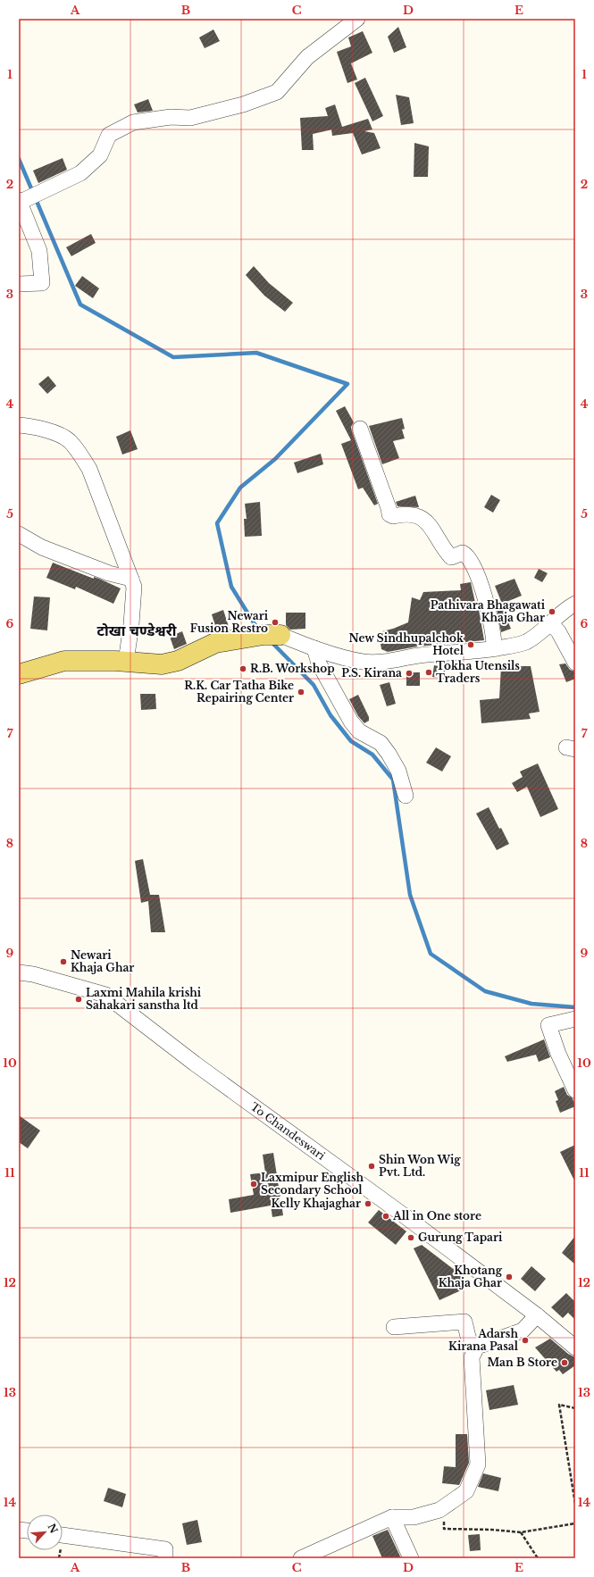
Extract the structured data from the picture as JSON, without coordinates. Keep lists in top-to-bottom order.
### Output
{
  "streets": {
    "street": ["To Chandeswari"]
  },
  "districts": ["टोखा चण्डेश्वरी"],
  "places": [
    "Pathivara Bhagawati Khaja Ghar",
    "Newari Fusion Restro",
    "New Sindhupalchok Hotel",
    "R.B. Workshop",
    "Tokha Utensils Traders",
    "P.S. Kirana",
    "R.K. Car Tatha Bike Repairing Center",
    "Newari Khaja Ghar",
    "Laxmi Mahila krishi Sahakari sanstha ltd",
    "Shin Won Wig Pvt. Ltd.",
    "Laxmipur English Secondary School",
    "Kelly Khajaghar",
    "All in One store",
    "Gurung Tapari",
    "Khotang Khaja Ghar",
    "Adarsh Kirana Pasal",
    "Man B Store"
  ],
  "north": "top right",
  "grid": {
    "columns": [
      "A",
      "B",
      "C",
      "D",
      "E"
    ],
    "rows": [
      "1",
      "2",
      "3",
      "4",
      "5",
      "6",
      "7",
      "8",
      "9",
      "10",
      "11",
      "12",
      "13",
      "14"
    ]
  }
}
